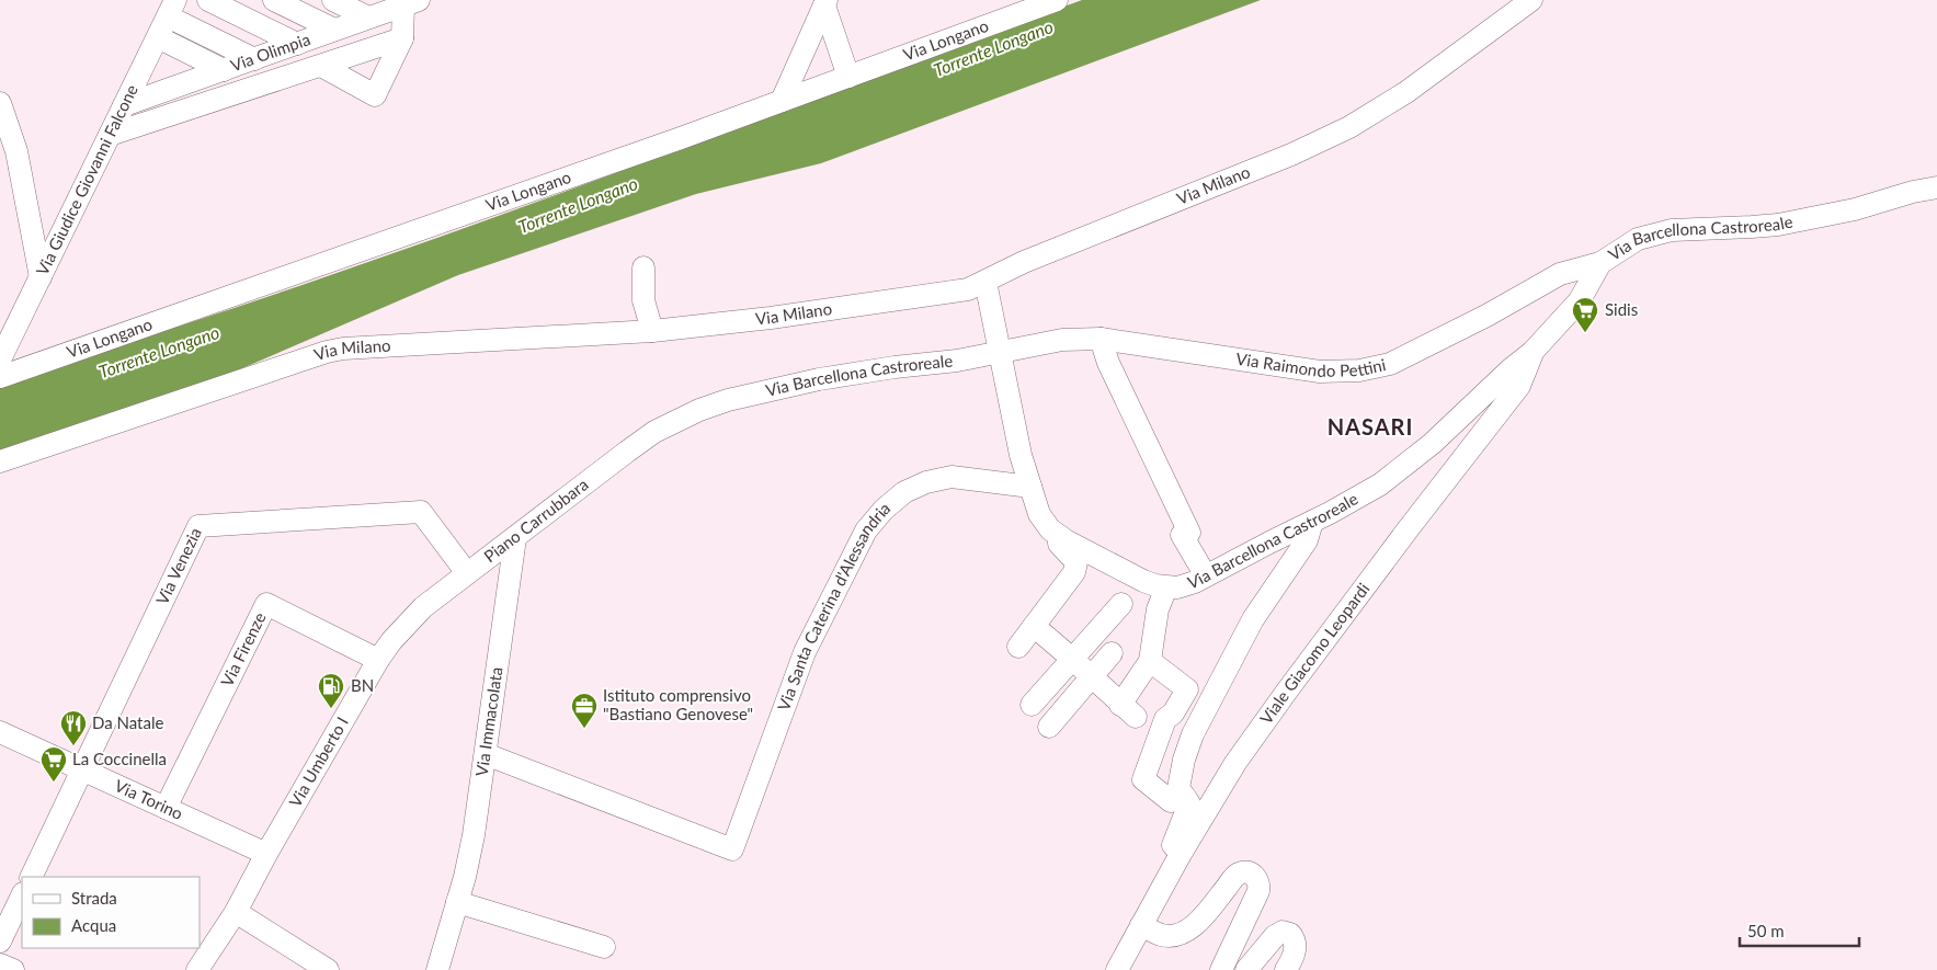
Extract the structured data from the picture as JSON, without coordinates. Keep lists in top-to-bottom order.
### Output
{
  "streets": {
    "street": [
      "Via Longano",
      "Via Olimpia",
      "Via Giudice Giovanni Falcone",
      "Via Milano",
      "Via Barcellona Castroreale",
      "Via Raimondo Pettini",
      "Piano Carrubbara",
      "Via Venezia",
      "Via Santa Caterina d'Alessandria",
      "Via Firenze",
      "Viale Giacomo Leopardi",
      "Via Immacolata",
      "Via Umberto I",
      "Via Torino"
    ]
  },
  "crossings": [
    ["Via Olimpia", "Via Giudice Giovanni Falcone"],
    ["Via Barcellona Castroreale", "Via Raimondo Pettini"],
    ["Via Barcellona Castroreale", "Piano Carrubbara"],
    ["Via Barcellona Castroreale", "Via Santa Caterina d'Alessandria"],
    ["Via Barcellona Castroreale", "Viale Giacomo Leopardi"],
    ["Piano Carrubbara", "Via Venezia"],
    ["Piano Carrubbara", "Via Immacolata"],
    ["Piano Carrubbara", "Via Umberto I"],
    ["Via Venezia", "Via Umberto I"],
    ["Via Venezia", "Via Torino"],
    ["Via Santa Caterina d'Alessandria", "Via Immacolata"],
    ["Via Firenze", "Via Umberto I"],
    ["Via Firenze", "Via Torino"],
    ["Via Umberto I", "Via Torino"]
  ],
  "districts": ["NASARI"],
  "water": ["Torrente Longano"],
  "places": {
    "supermarket": ["Sidis", "La Coccinella"],
    "fuel station": ["BN"],
    "office": ["Istituto comprensivo \"Bastiano Genovese\""],
    "restaurant": ["Da Natale"]
  },
  "legend": ["Strada", "Acqua"],
  "scale_bar": "50 m"
}
